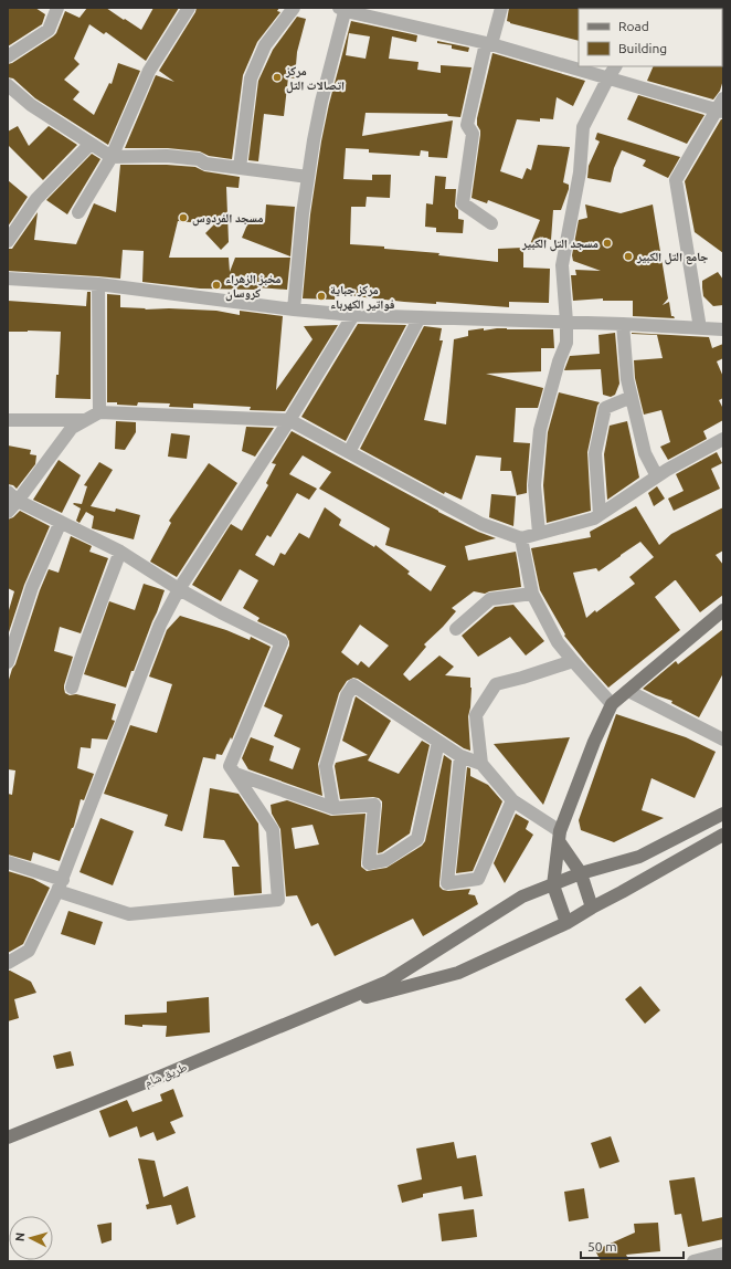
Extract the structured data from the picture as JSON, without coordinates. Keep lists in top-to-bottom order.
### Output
{
  "streets": {
    "main road": ["طريق شام"]
  },
  "places": [
    "مركز اتصالات التل",
    "مسجد الفردوس",
    "مسجد التل الكبير",
    "جامع التل الكبير",
    "مخبز الزهراء كروسان",
    "مركز جباية فواتير الكهرباء"
  ],
  "legend": ["Road", "Building"],
  "scale_bar": "50 m",
  "north": "left"
}
